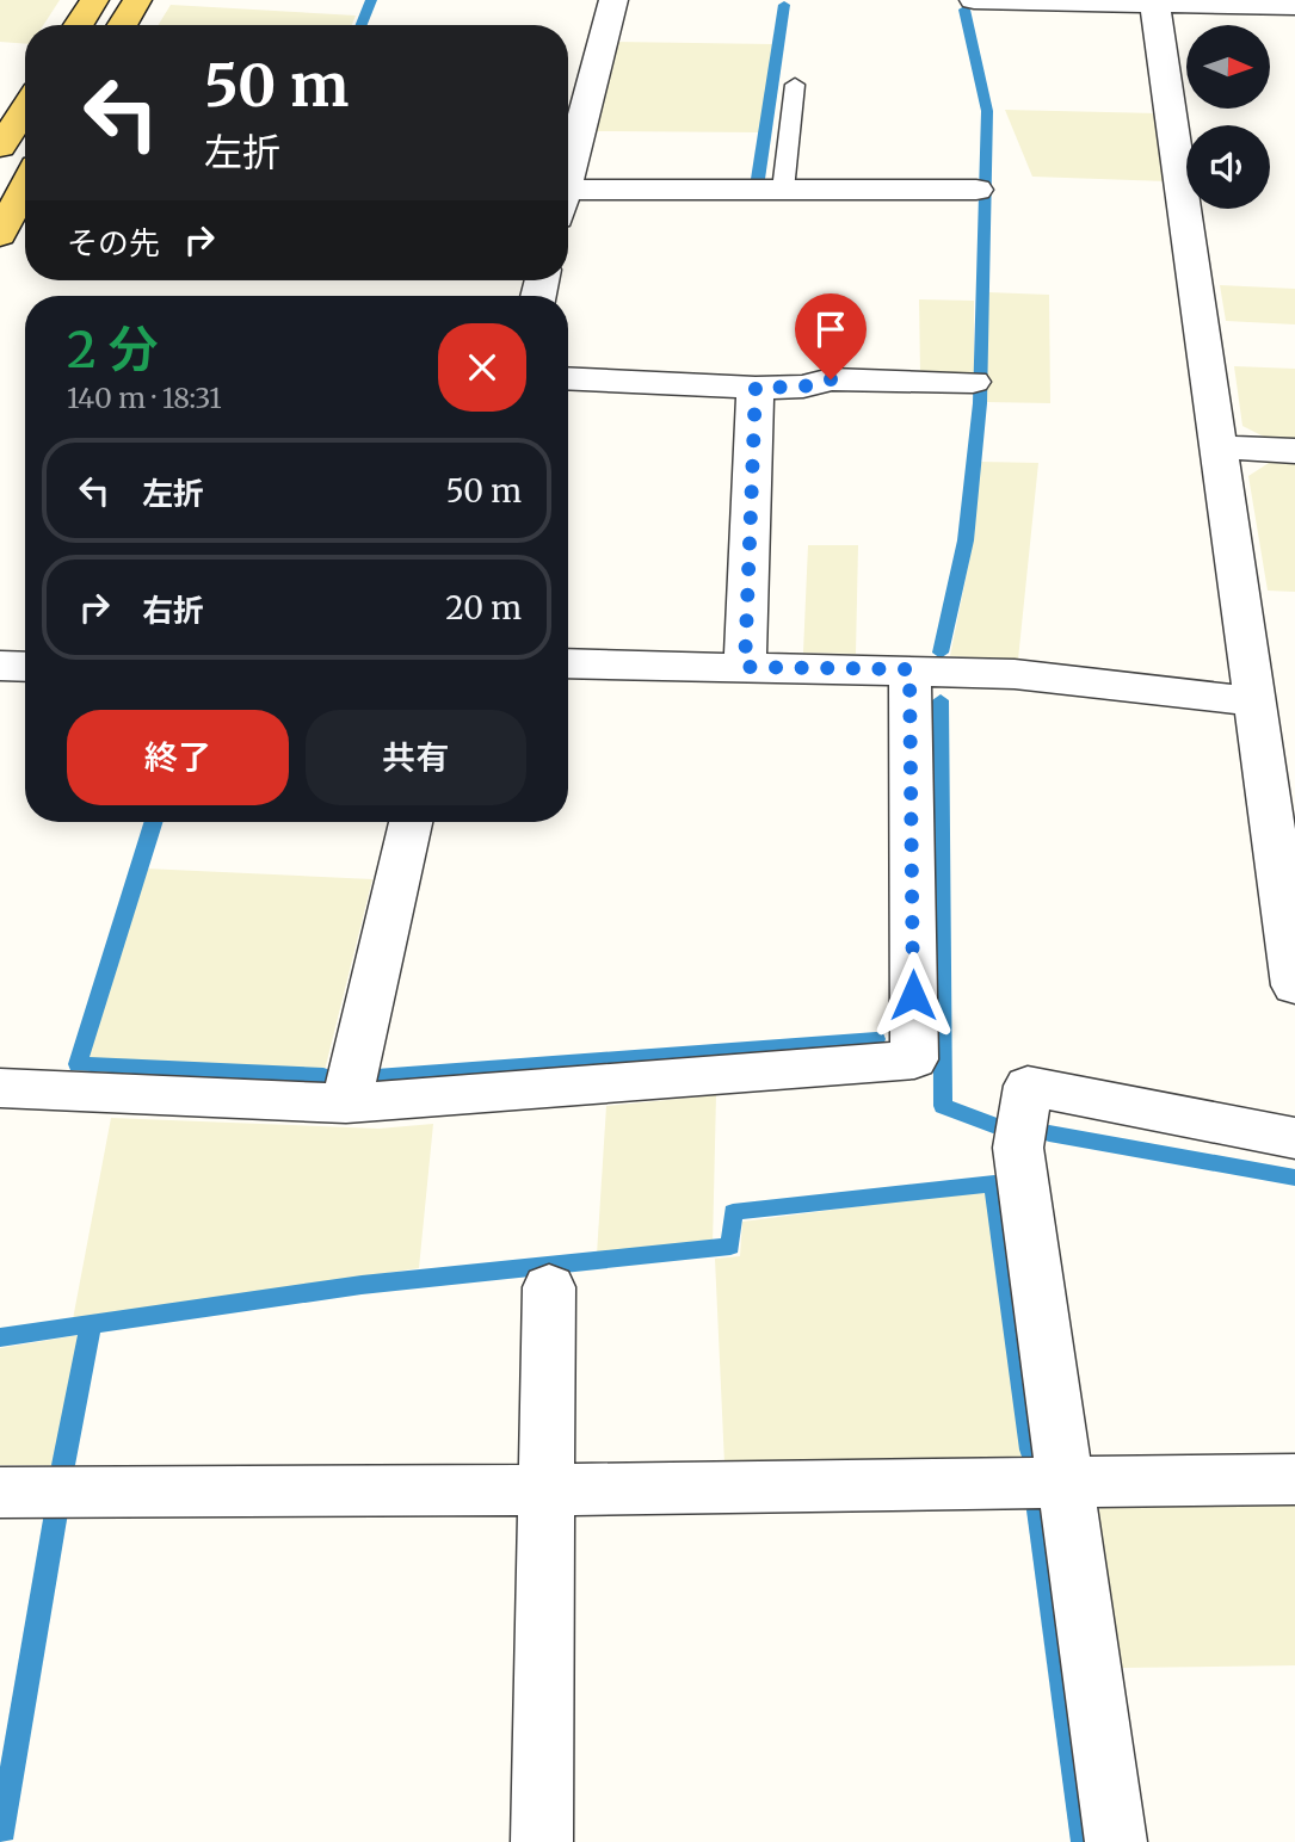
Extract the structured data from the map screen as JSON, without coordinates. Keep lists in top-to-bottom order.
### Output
{
  "north": "right",
  "page": {
    "turn": ["50 m", "左折"],
    "then": "その先",
    "heading": ["2 分", "140 m · 18:31"],
    "list": [
      {
        "name": "左折",
        "value": "50 m"
      },
      {
        "name": "右折",
        "value": "20 m"
      }
    ],
    "buttons": ["終了", "共有"]
  }
}
